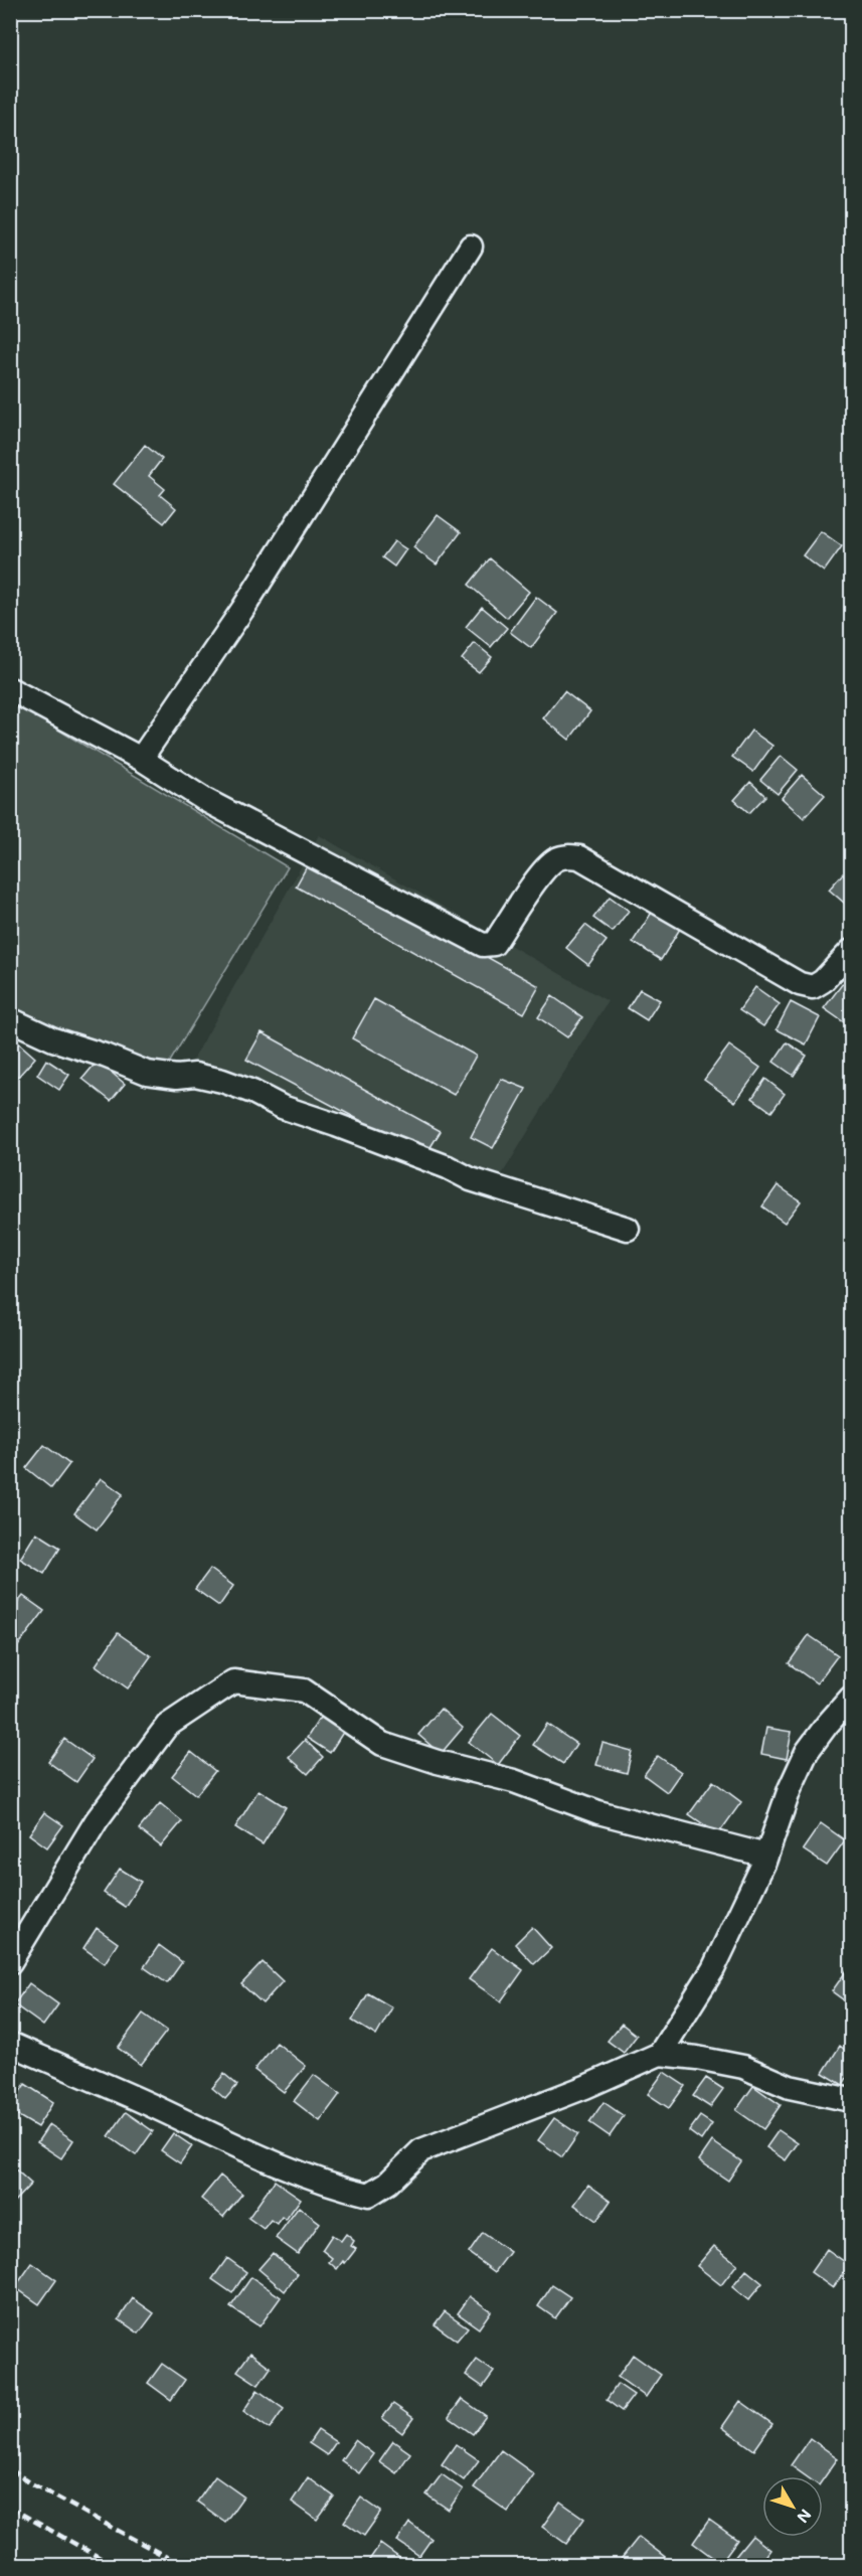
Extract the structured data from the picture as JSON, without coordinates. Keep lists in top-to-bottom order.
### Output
{
  "north": "bottom right"
}
